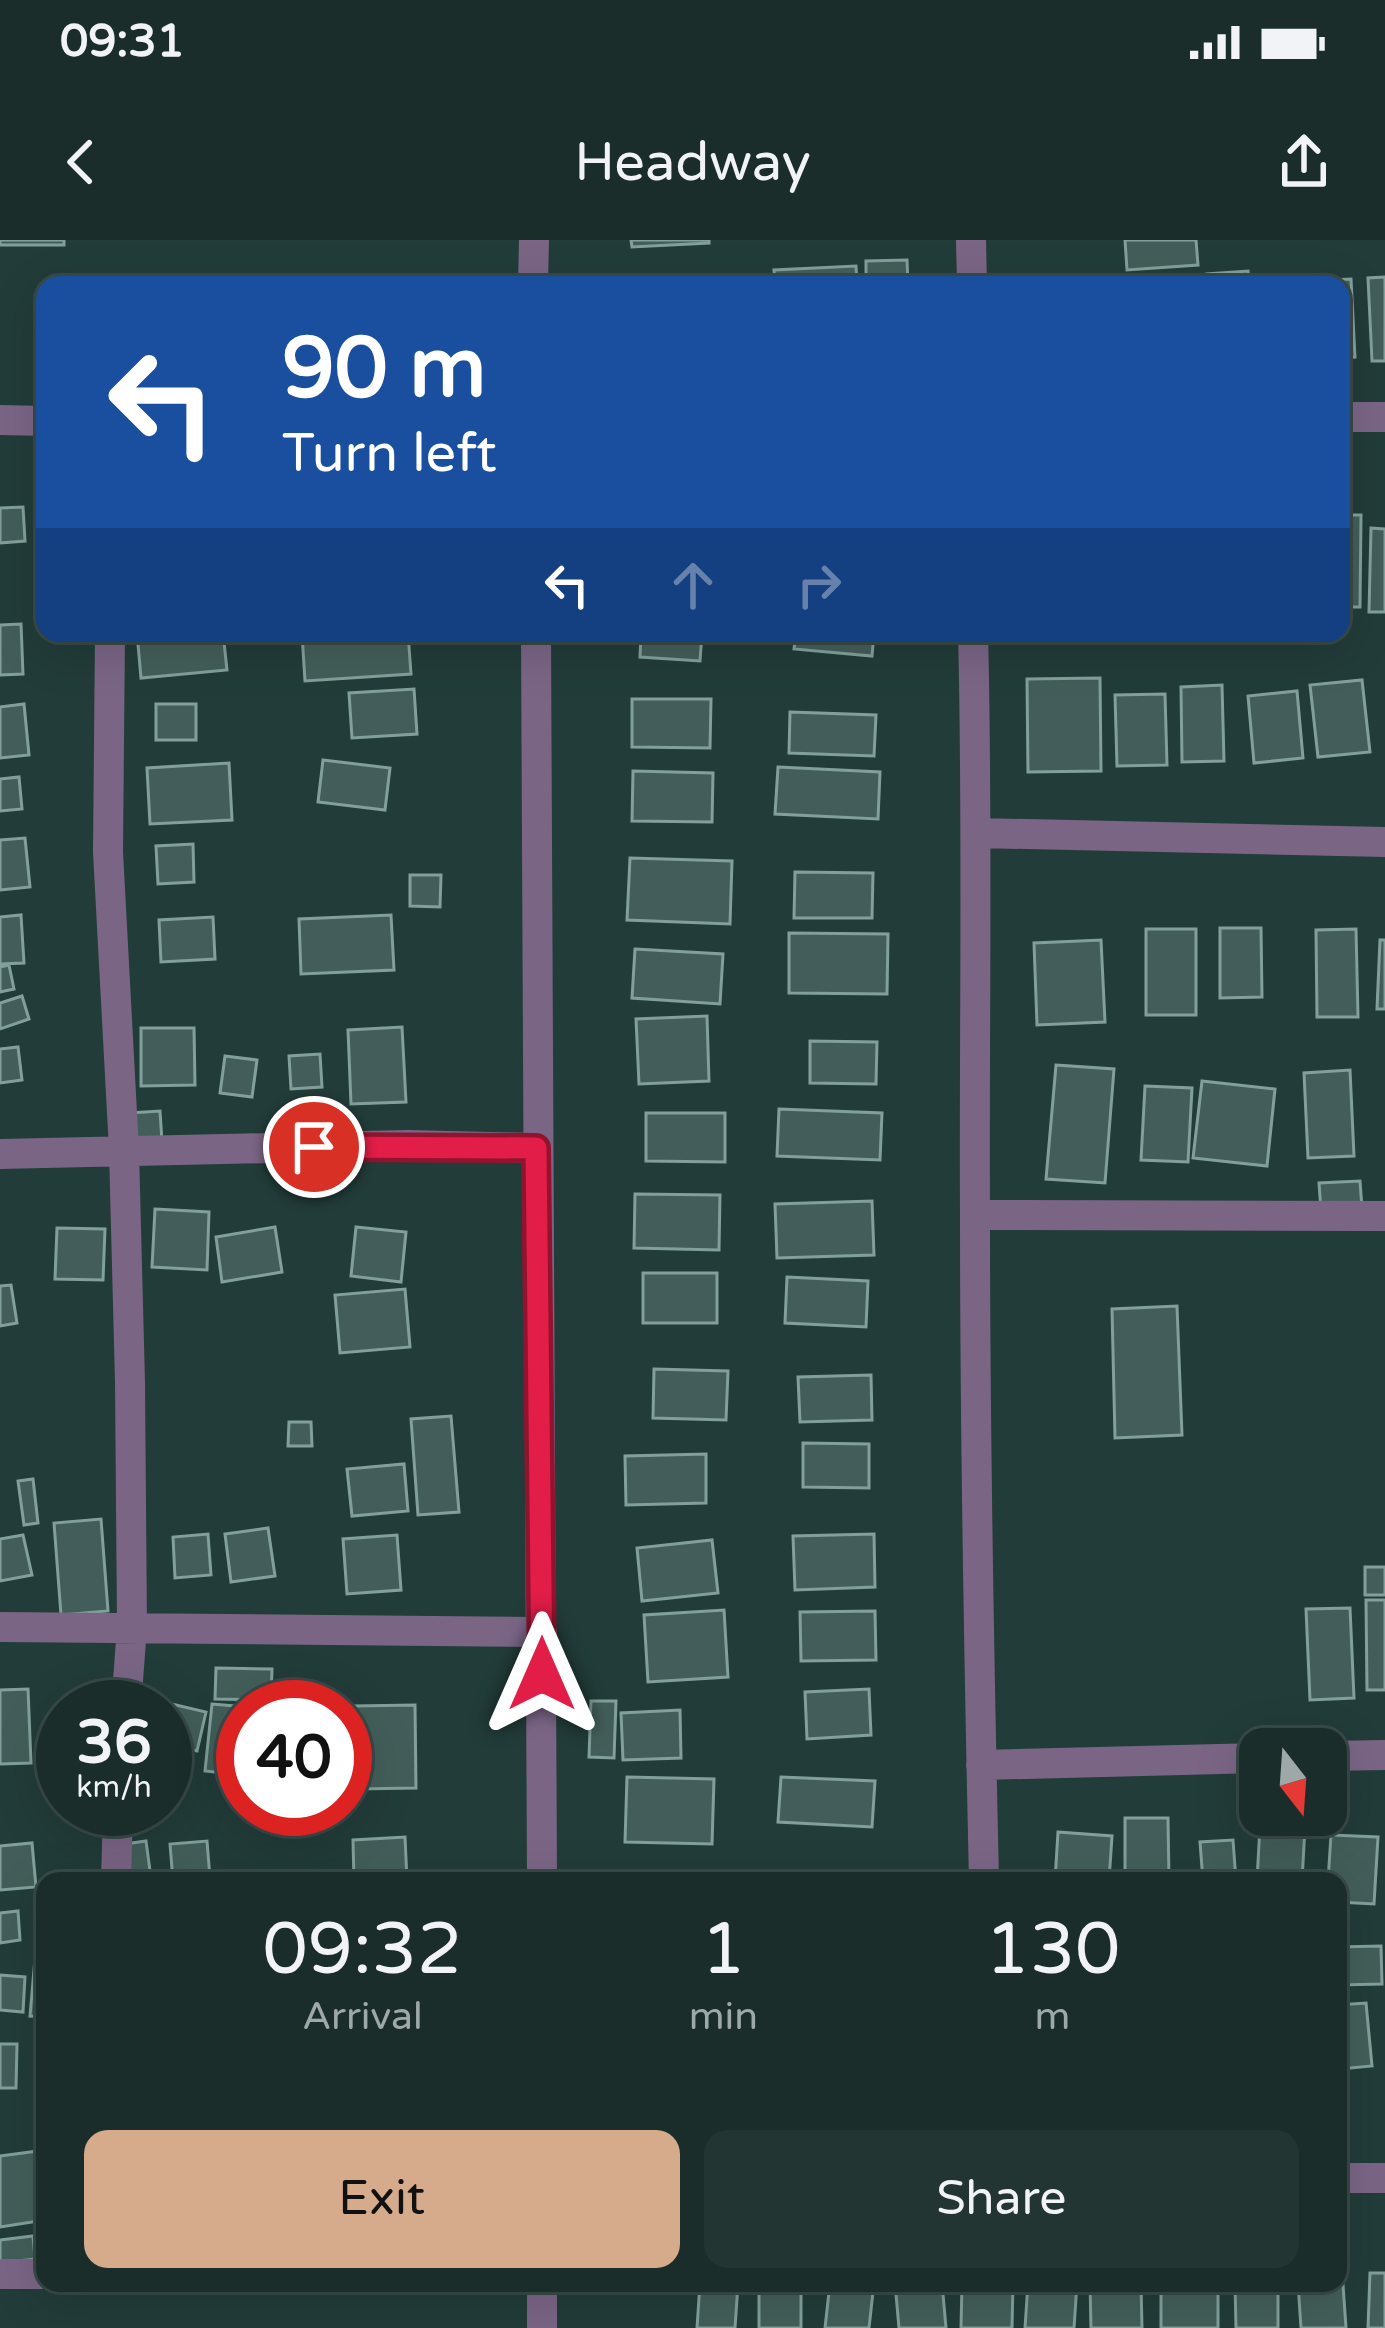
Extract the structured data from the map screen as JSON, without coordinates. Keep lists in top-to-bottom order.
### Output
{
  "north": "bottom",
  "page": {
    "status": "09:31",
    "header": "Headway",
    "turn": ["90 m", "Turn left"],
    "speed": "36 km/h",
    "limit": "40",
    "eta": [
      "09:32",
      "Arrival",
      "1",
      "min",
      "130",
      "m"
    ],
    "buttons": ["Exit", "Share"]
  }
}
